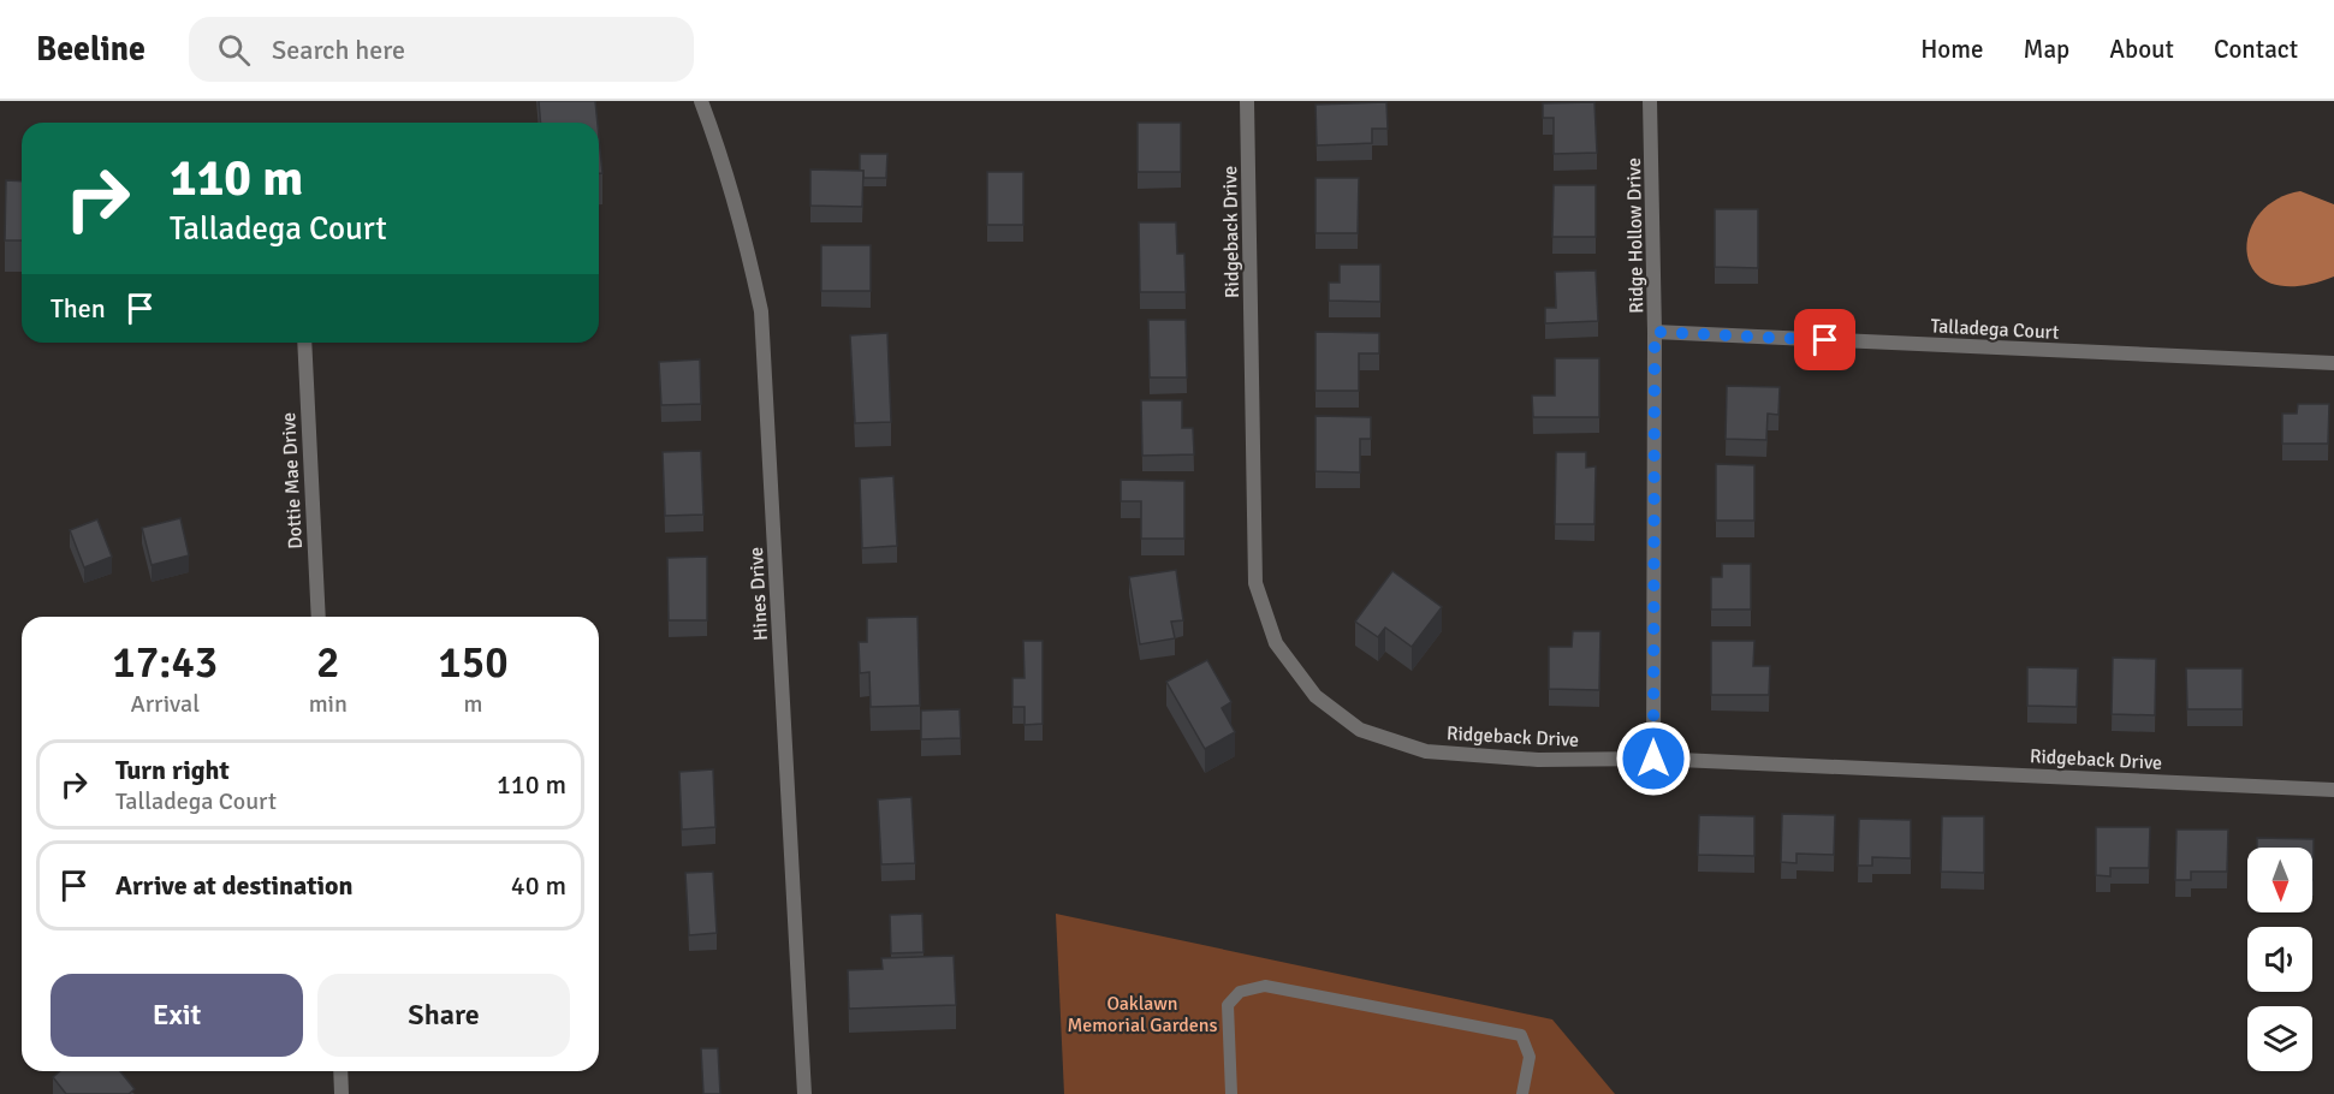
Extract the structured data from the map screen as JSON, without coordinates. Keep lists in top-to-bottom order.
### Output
{
  "streets": {
    "street": [
      "Ridgeback Drive",
      "Ridge Hollow Drive",
      "Talladega Court",
      "Dottie Mae Drive",
      "Hines Drive"
    ]
  },
  "crossings": [
    ["Ridgeback Drive", "Ridge Hollow Drive"],
    ["Ridge Hollow Drive", "Talladega Court"]
  ],
  "parks": ["Oaklawn Memorial Gardens"],
  "north": "bottom",
  "page": {
    "header": "Beeline",
    "search": "Search here",
    "nav": [
      "Home",
      "Map",
      "About",
      "Contact"
    ],
    "turn": ["110 m", "Talladega Court"],
    "then": "Then",
    "eta": [
      "17:43",
      "Arrival",
      "2",
      "min",
      "150",
      "m"
    ],
    "list": [
      {
        "name": "Turn right",
        "note": "Talladega Court",
        "value": "110 m"
      },
      {
        "name": "Arrive at destination",
        "value": "40 m"
      }
    ],
    "buttons": ["Exit", "Share"]
  }
}
